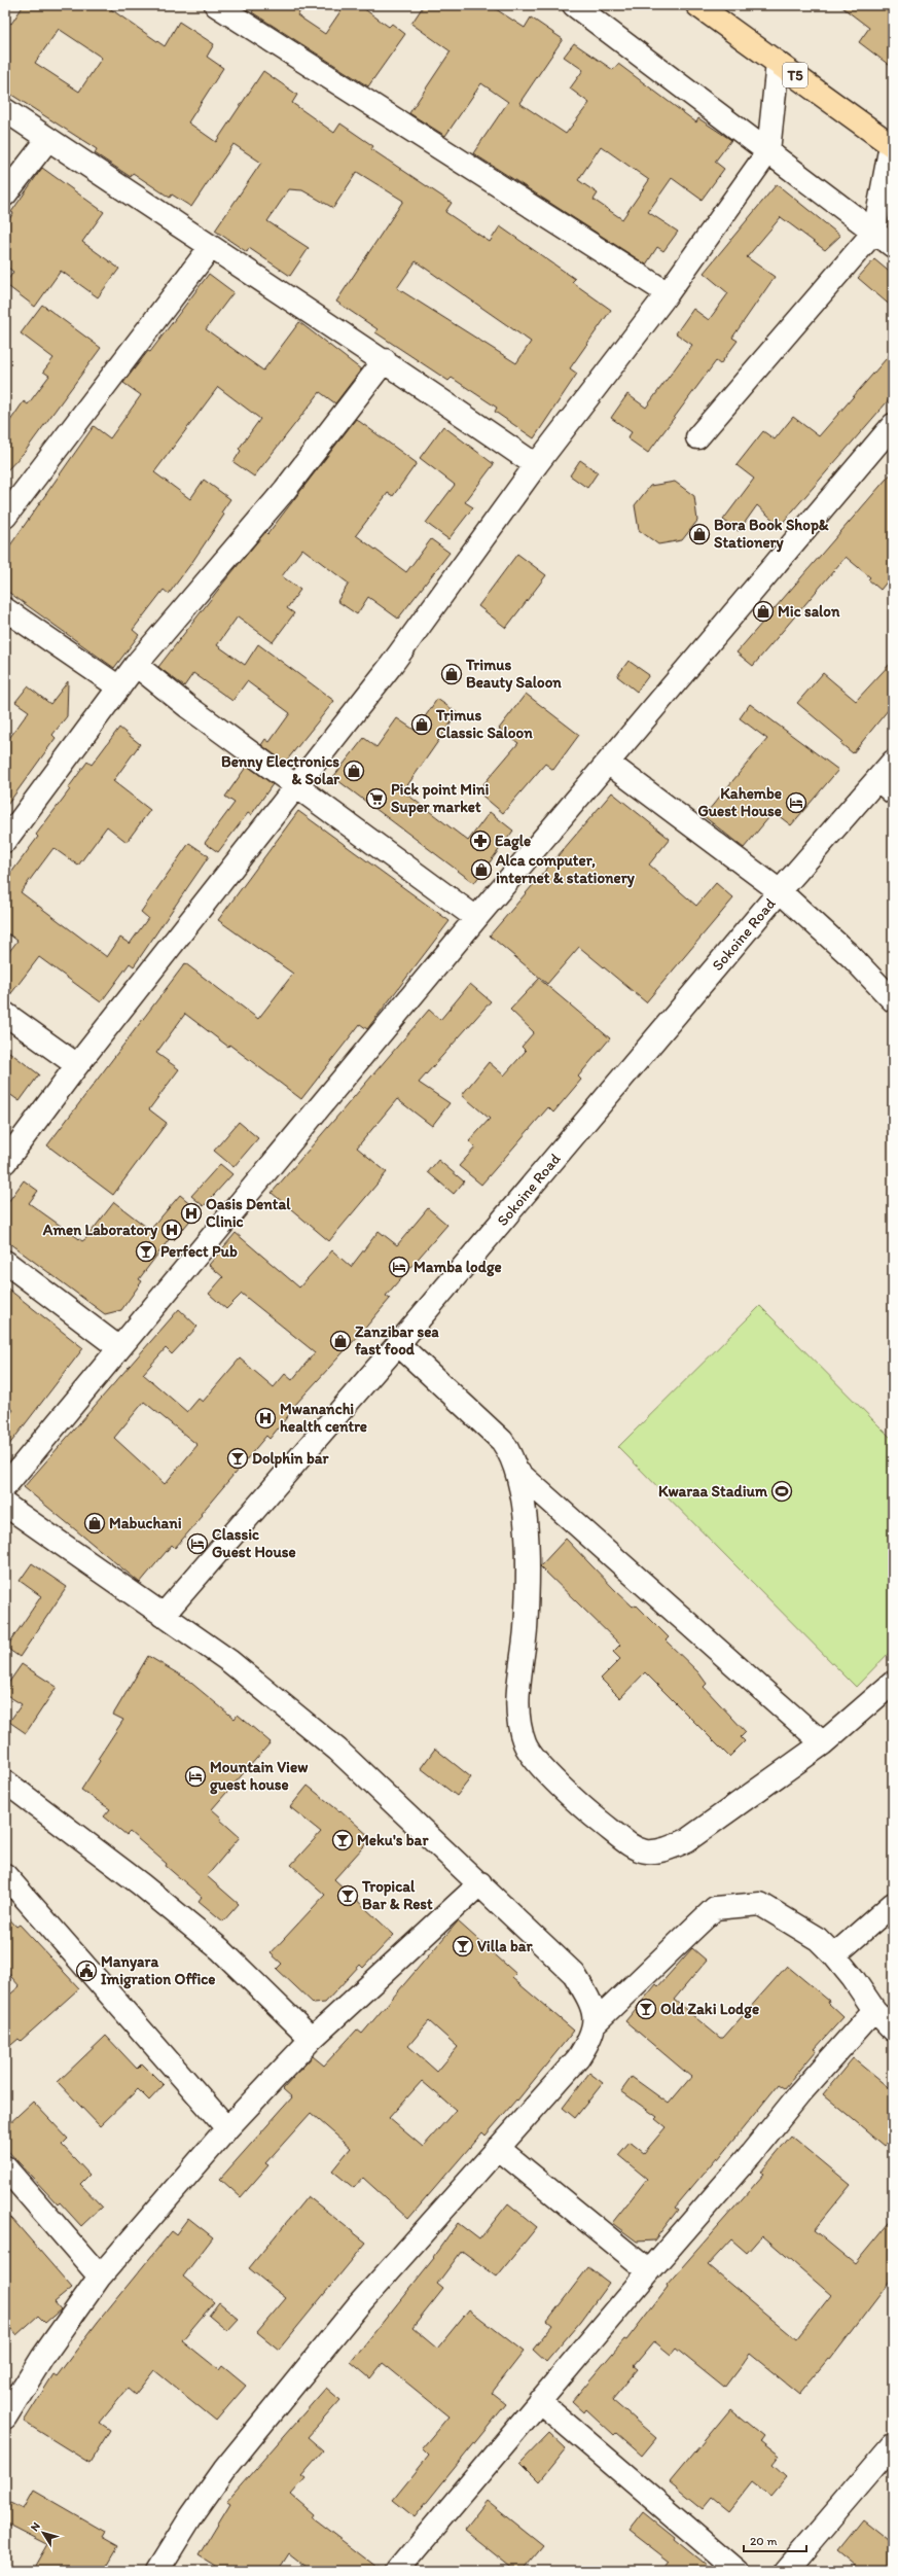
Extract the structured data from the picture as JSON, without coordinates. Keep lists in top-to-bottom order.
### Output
{
  "streets": {
    "highway": ["T5"],
    "street": ["Sokoine Road"]
  },
  "places": {
    "shop": [
      "Bora Book Shop& Stationery",
      "Mic salon",
      "Trimus Beauty Saloon",
      "Trimus Classic Saloon",
      "Benny Electronics & Solar",
      "Alca computer, internet & stationery",
      "Zanzibar sea fast food",
      "Mabuchani"
    ],
    "supermarket": ["Pick point Mini Super market"],
    "hotel": [
      "Kahembe Guest House",
      "Mamba lodge",
      "Classic Guest House",
      "Mountain View guest house"
    ],
    "pharmacy": ["Eagle"],
    "hospital": ["Oasis Dental Clinic", "Amen Laboratory", "Mwananchi health centre"],
    "bar": [
      "Perfect Pub",
      "Dolphin bar",
      "Meku's bar",
      "Tropical Bar & Rest",
      "Villa bar",
      "Old Zaki Lodge"
    ],
    "sports": ["Kwaraa Stadium"],
    "public building": ["Manyara Imigration Office"]
  },
  "scale_bar": "20 m",
  "north": "top left"
}
